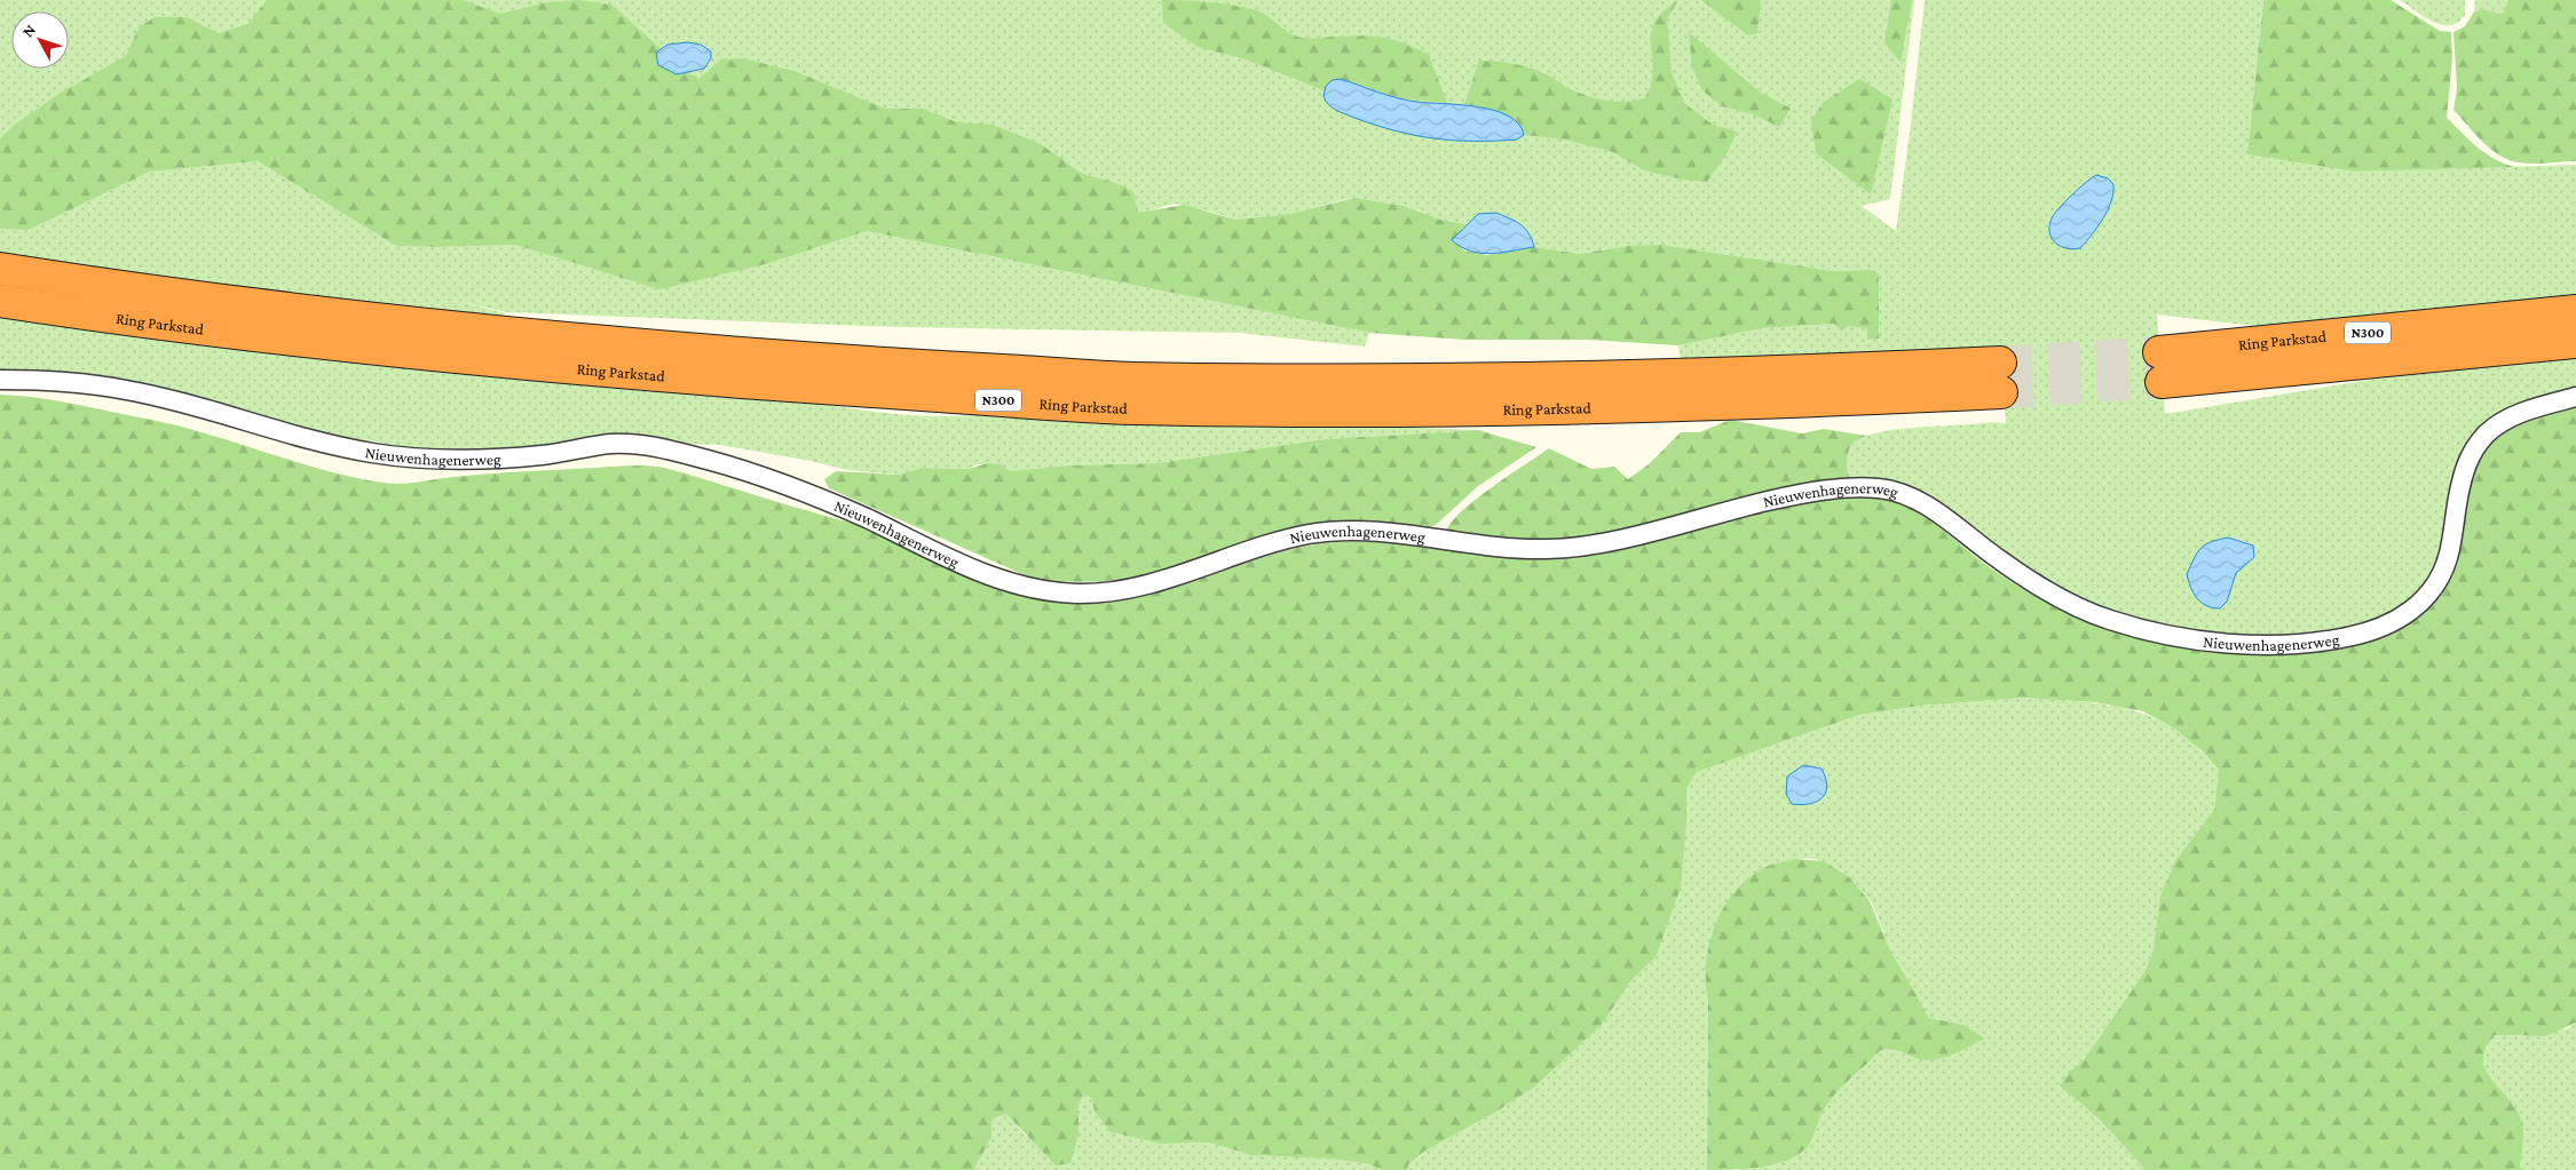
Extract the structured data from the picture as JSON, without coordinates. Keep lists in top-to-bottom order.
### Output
{
  "streets": {
    "highway": ["Ring Parkstad", "N300"],
    "street": ["Nieuwenhagenerweg"]
  },
  "north": "top left"
}
